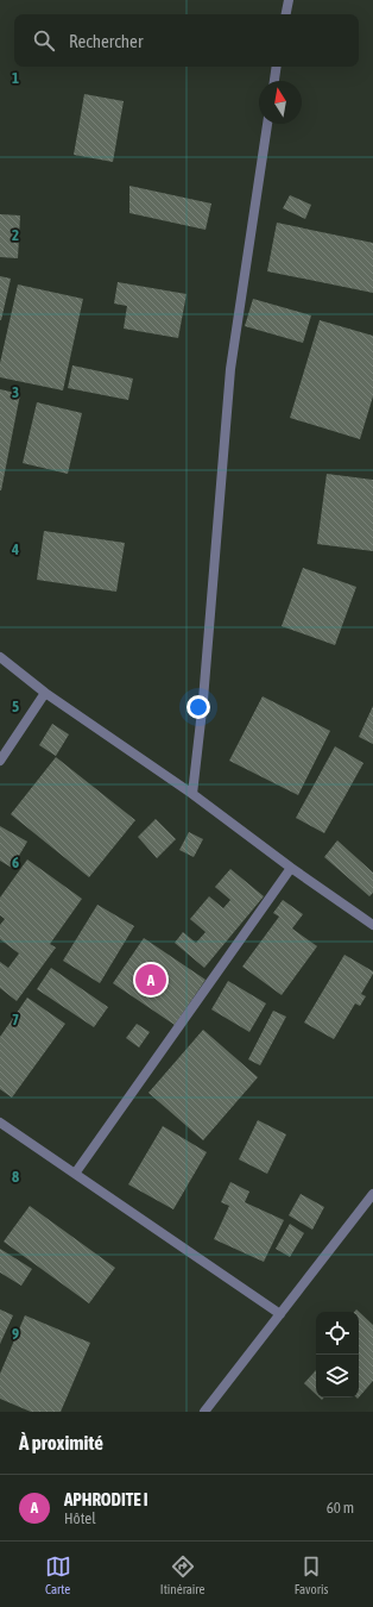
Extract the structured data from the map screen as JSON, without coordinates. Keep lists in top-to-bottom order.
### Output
{
  "north": "top",
  "page": {
    "search": "Rechercher",
    "pins": "A",
    "heading": "À proximité",
    "list": [
      {
        "mark": "A",
        "name": "APHRODITE I",
        "note": "Hôtel",
        "value": "60 m"
      }
    ],
    "nav": ["Carte", "Itinéraire", "Favoris"]
  },
  "grid": {
    "rows": [
      "1",
      "2",
      "3",
      "4",
      "5",
      "6",
      "7",
      "8",
      "9"
    ]
  }
}
